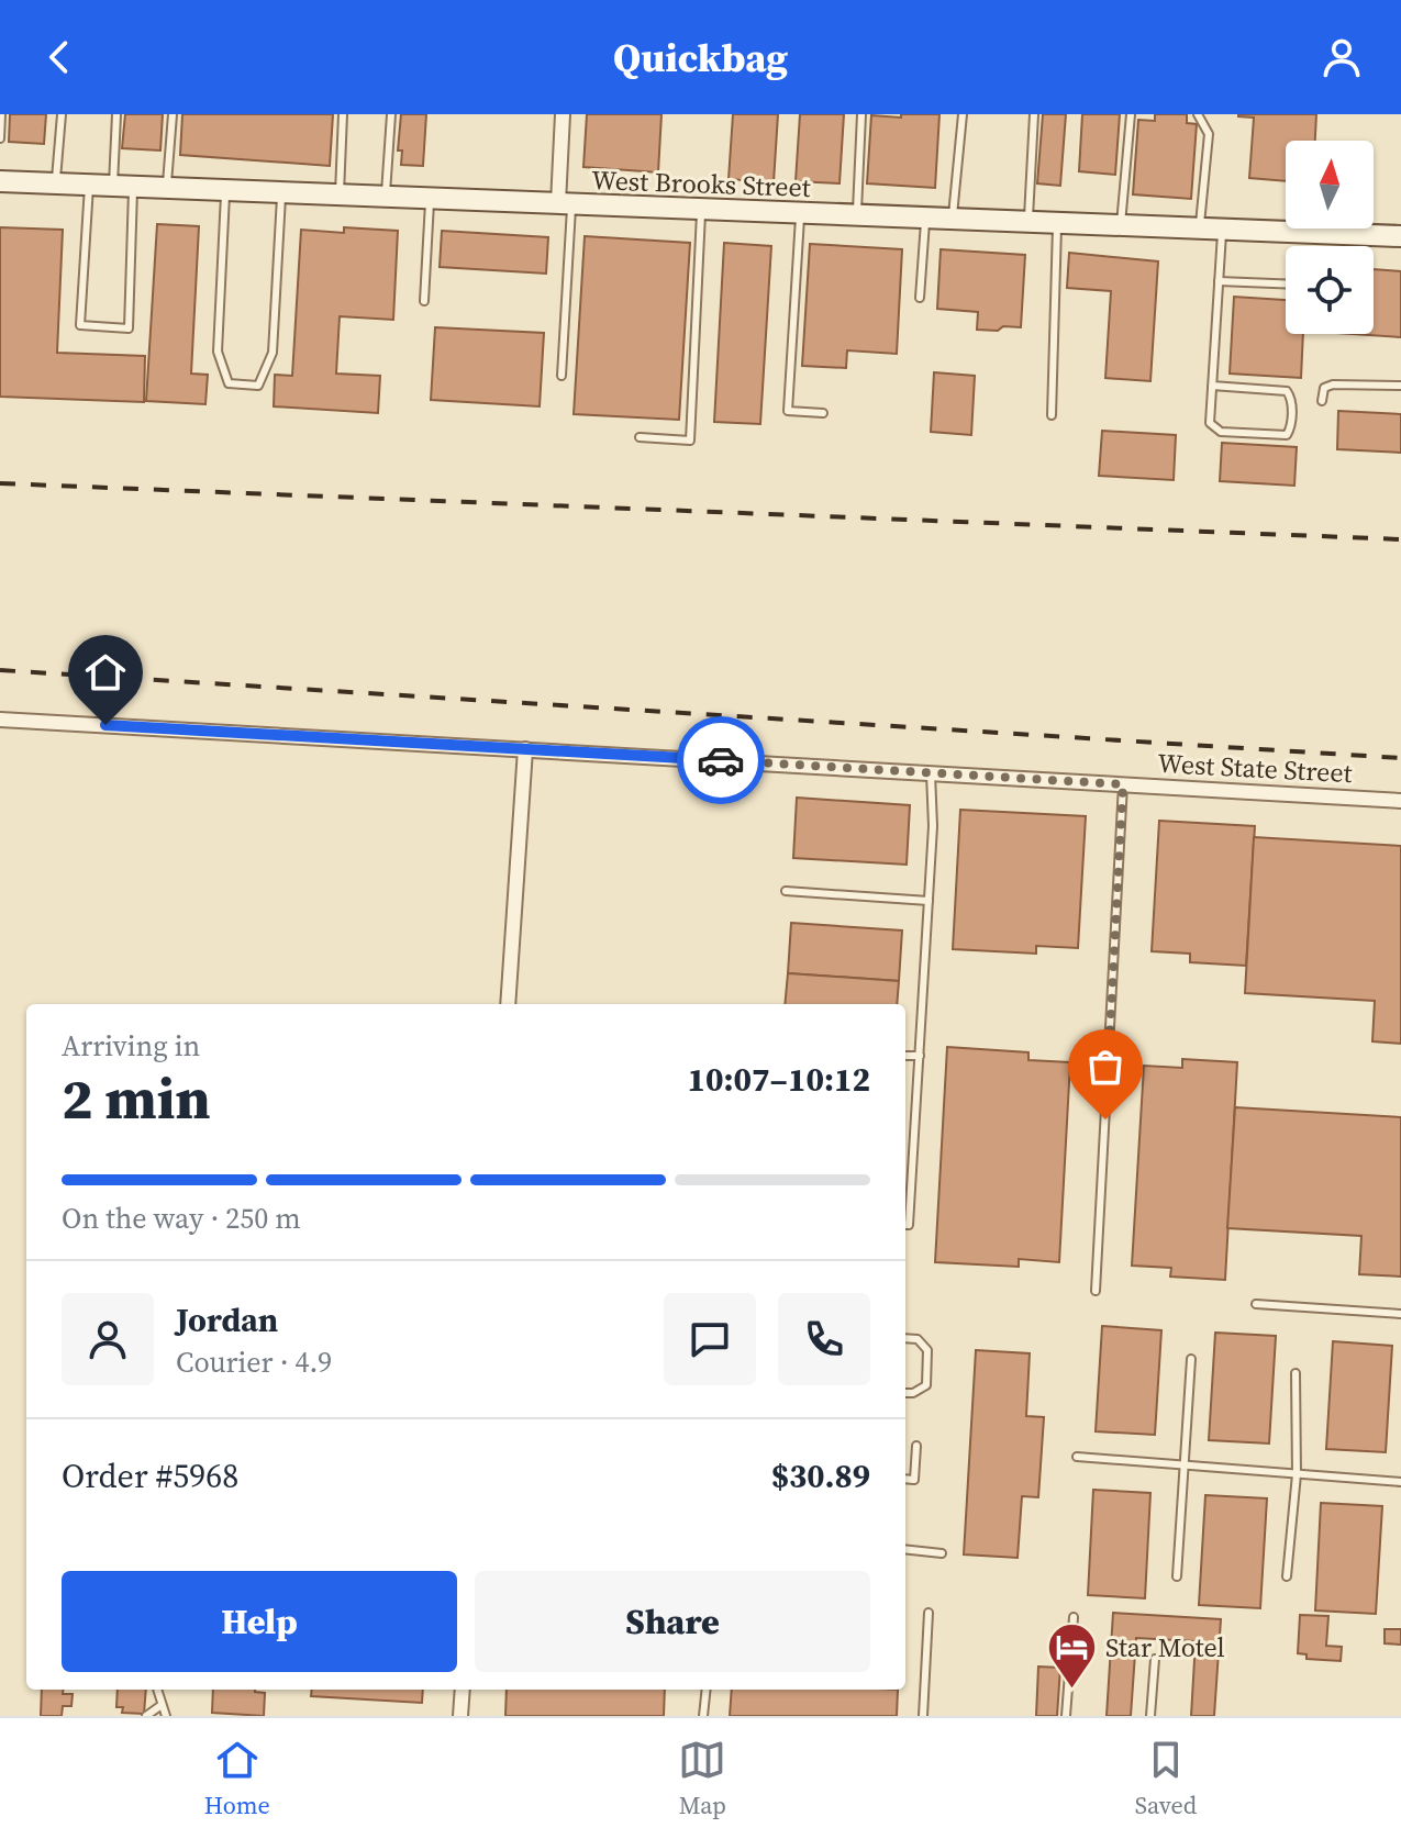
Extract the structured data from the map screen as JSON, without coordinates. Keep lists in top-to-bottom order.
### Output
{
  "streets": {
    "street": ["West Brooks Street", "West State Street"]
  },
  "places": {
    "hotel": ["Star Motel"]
  },
  "north": "top",
  "page": {
    "header": "Quickbag",
    "heading": ["2 min", "Arriving in", "10:07–10:12"],
    "panel": [
      "Jordan",
      "Courier · 4.9",
      "Order #5968",
      "$30.89"
    ],
    "bar": "On the way · 250 m",
    "buttons": ["Help", "Share"],
    "tabs": ["Home", "Map", "Saved"]
  }
}
